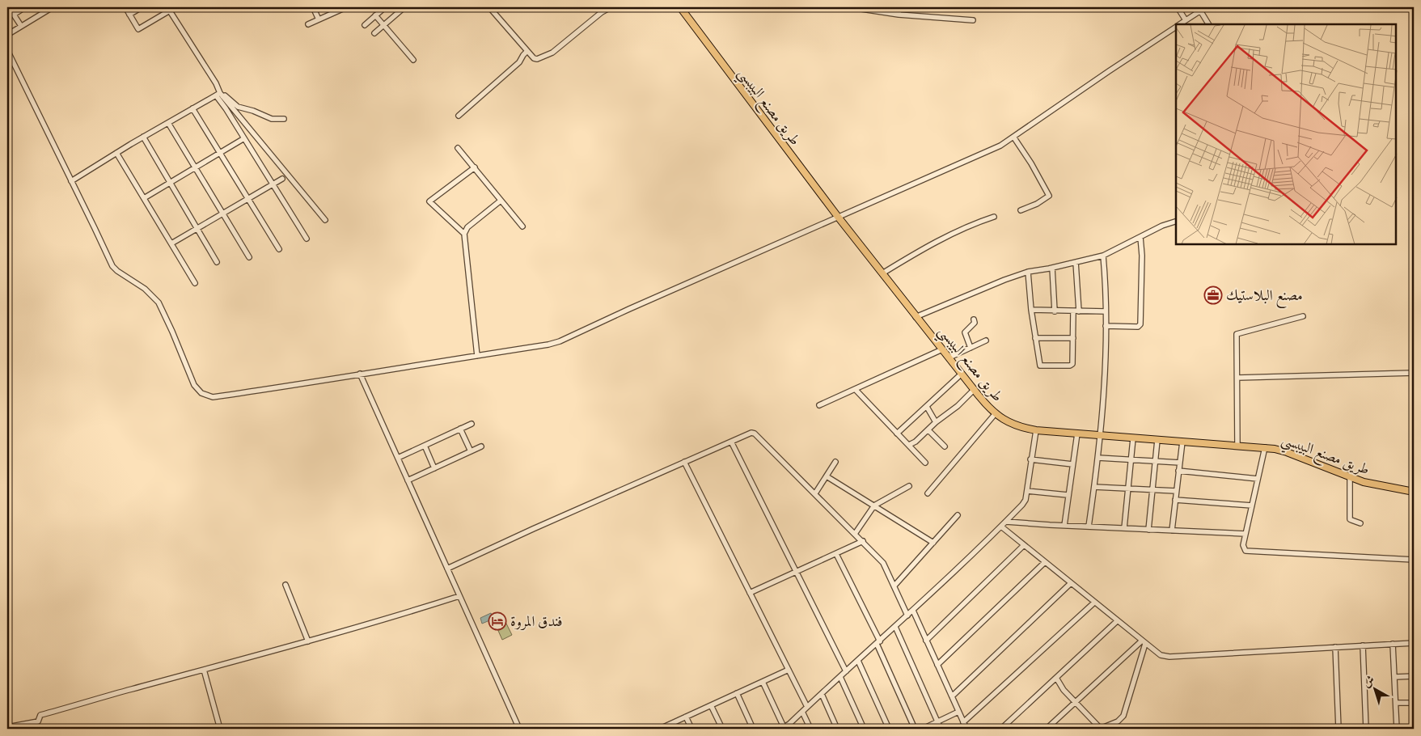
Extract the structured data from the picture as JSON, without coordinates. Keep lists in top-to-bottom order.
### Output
{
  "streets": {
    "main road": ["طريق مصنع البيبسي"]
  },
  "places": {
    "office": ["مصنع البلاستيك"],
    "hotel": ["فندق المروة"]
  },
  "north": "top left"
}
